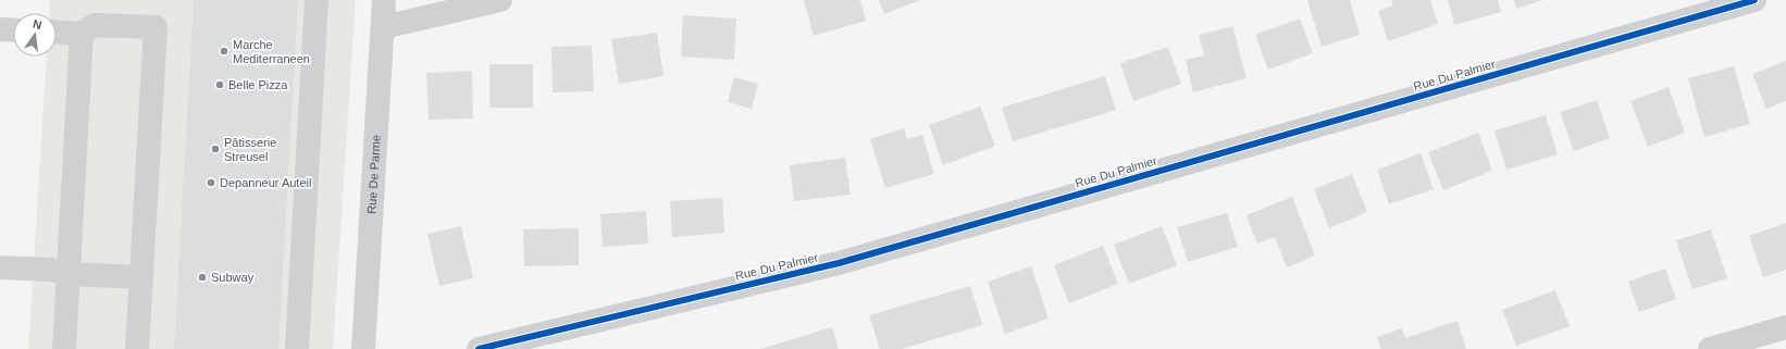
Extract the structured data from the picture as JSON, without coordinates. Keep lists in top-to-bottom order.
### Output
{
  "streets": {
    "street": ["Rue Du Palmier", "Rue De Parme"]
  },
  "places": [
    "Marche Mediterraneen",
    "Belle Pizza",
    "Pâtisserie Streusel",
    "Depanneur Auteil",
    "Subway"
  ],
  "north": "top"
}
